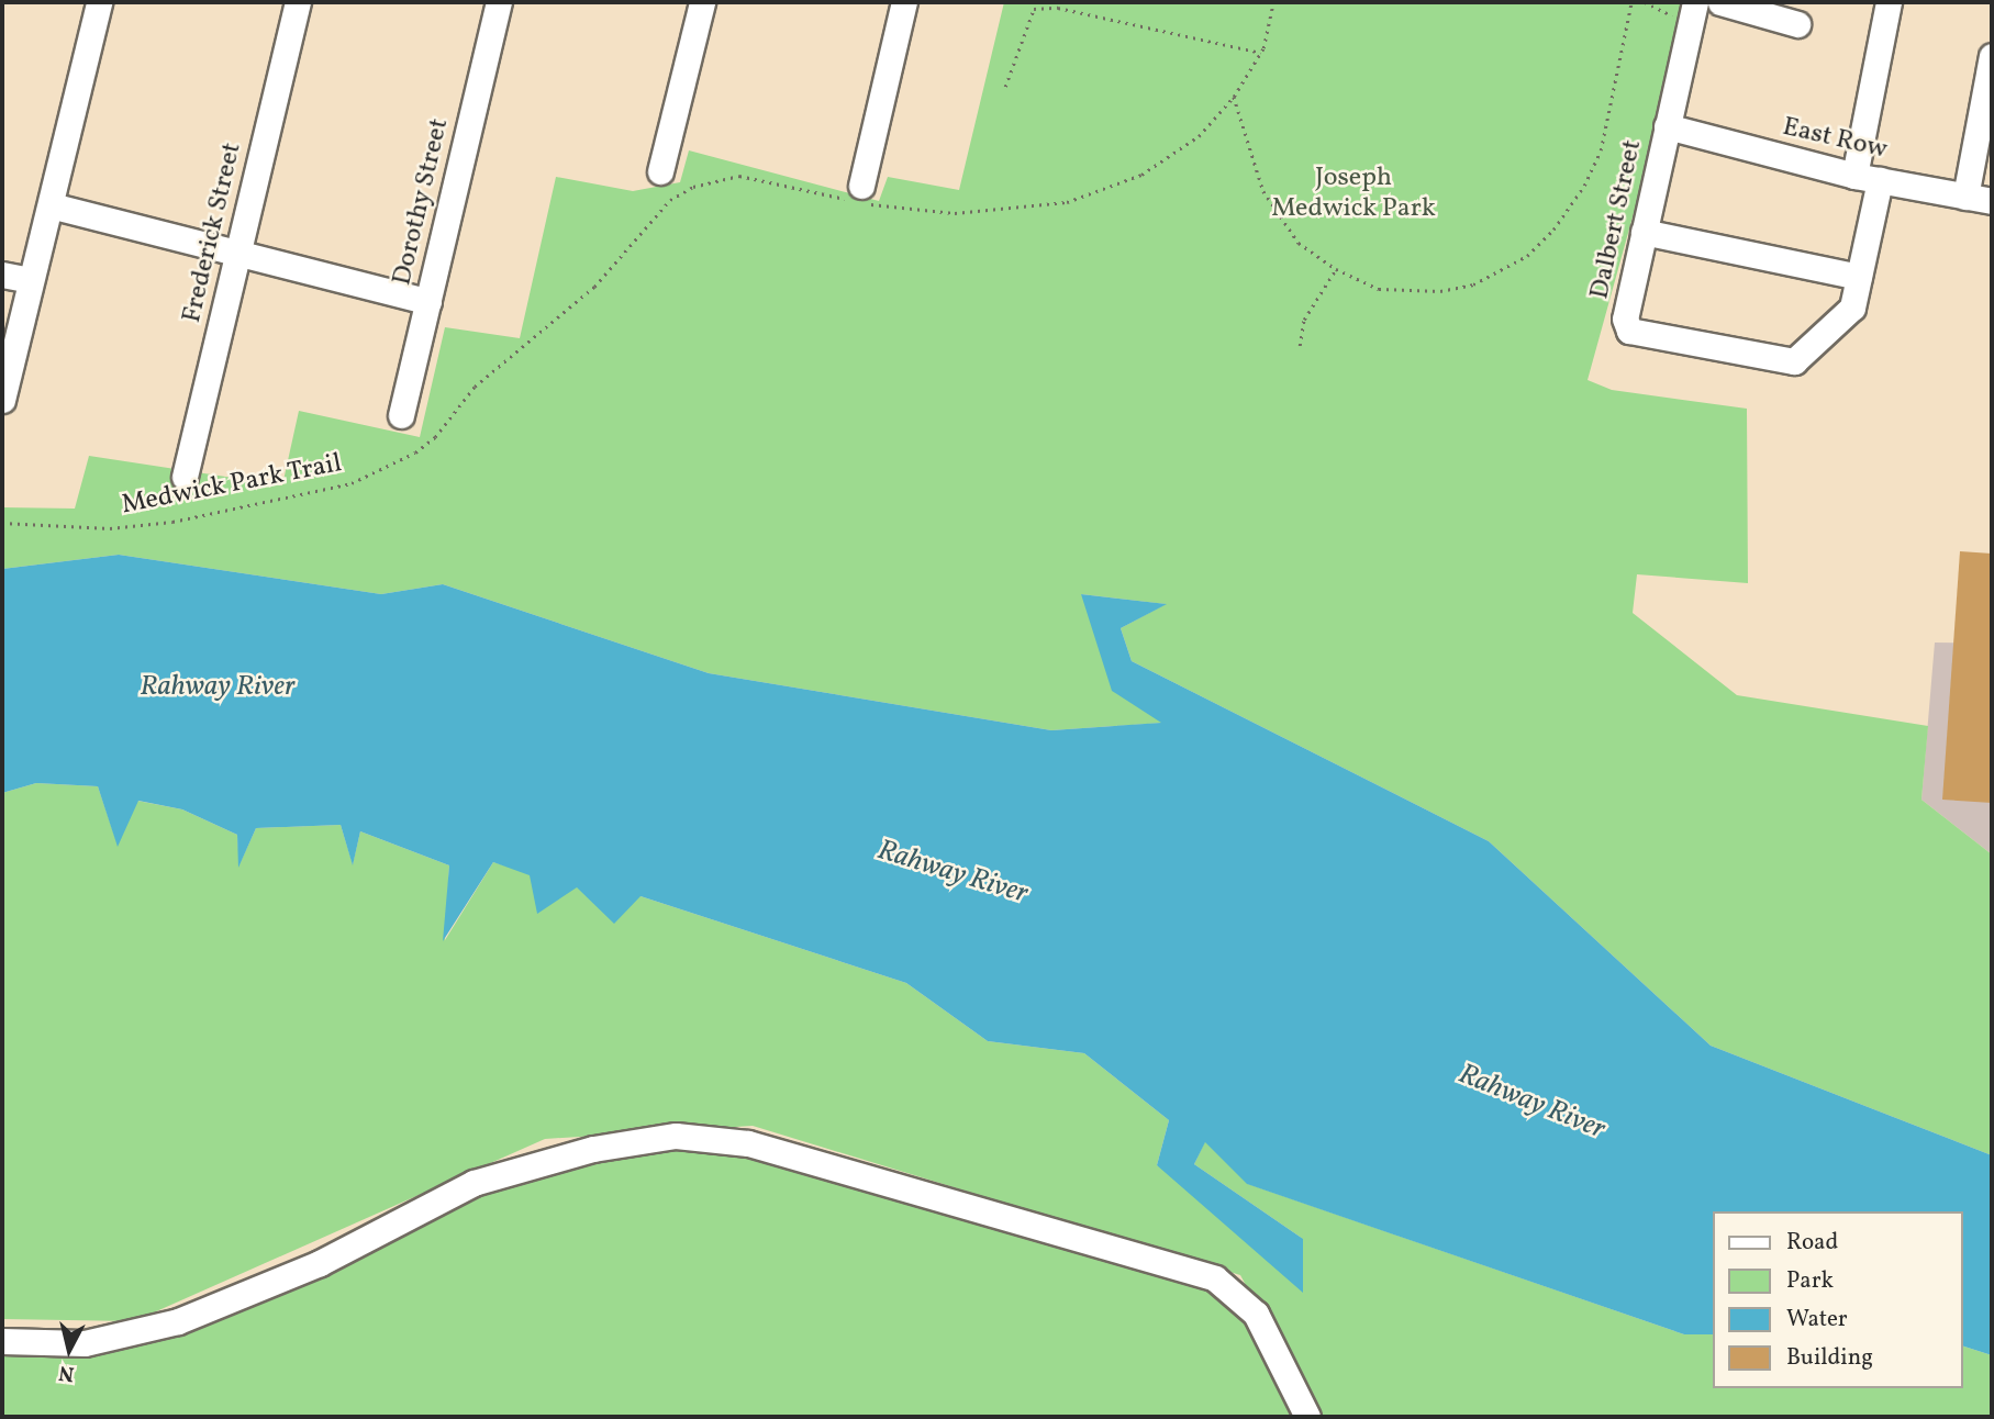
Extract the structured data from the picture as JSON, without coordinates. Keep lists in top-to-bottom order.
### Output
{
  "streets": {
    "street": [
      "East Row",
      "Dorothy Street",
      "Dalbert Street",
      "Frederick Street"
    ],
    "path": ["Medwick Park Trail"]
  },
  "crossings": [
    ["East Row", "Dalbert Street"]
  ],
  "water": ["Rahway River"],
  "parks": ["Joseph Medwick Park"],
  "legend": [
    "Road",
    "Park",
    "Water",
    "Building"
  ],
  "north": "bottom"
}
